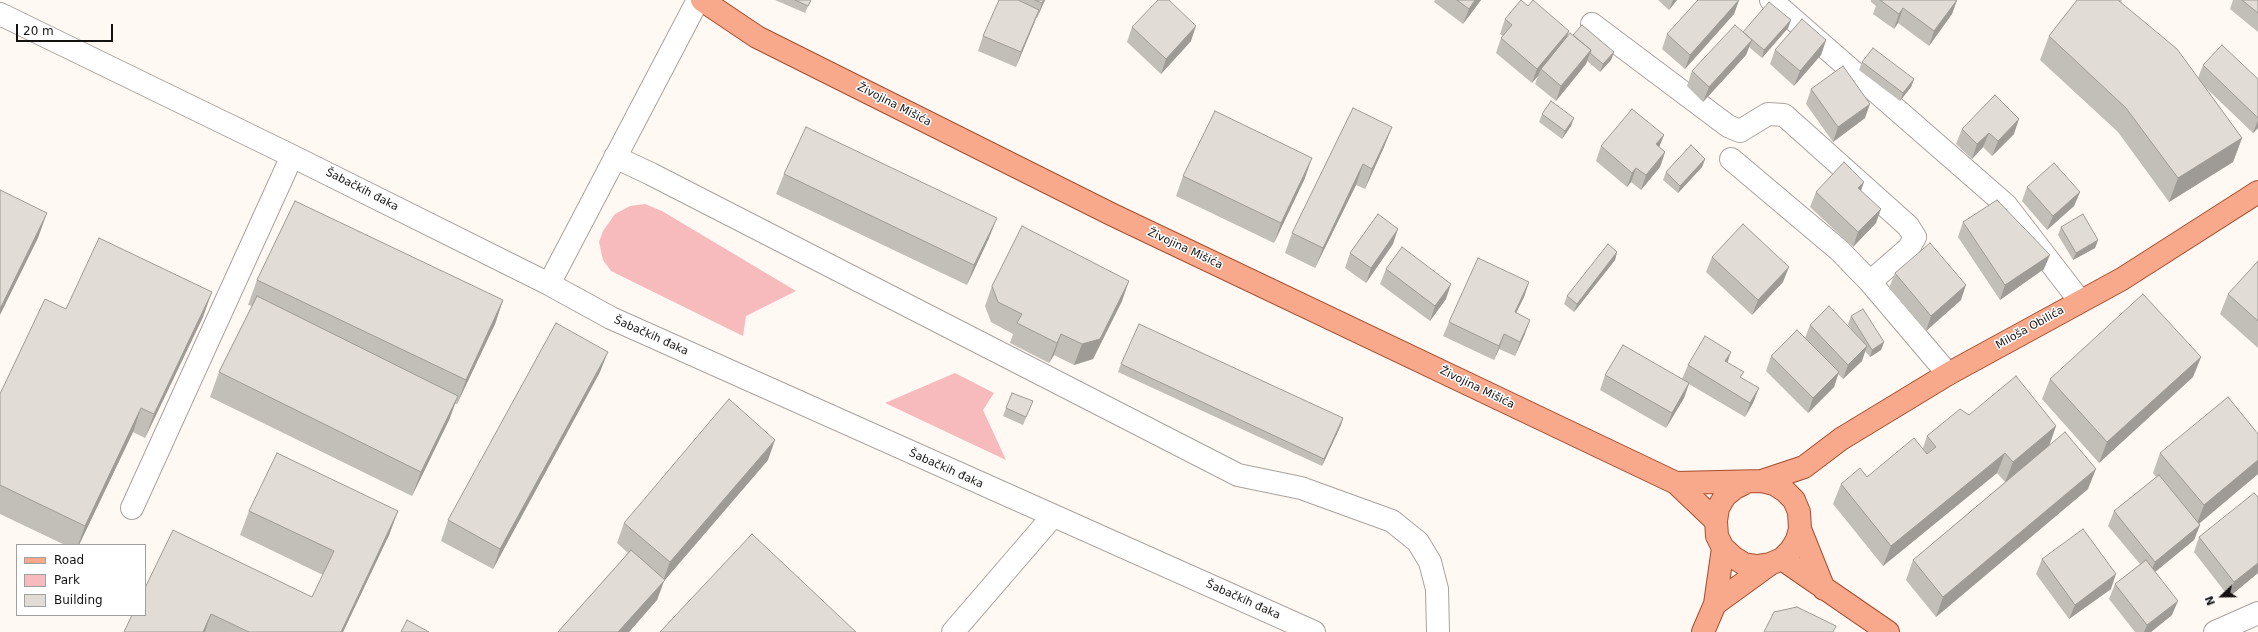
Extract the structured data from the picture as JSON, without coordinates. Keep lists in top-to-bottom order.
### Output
{
  "streets": {
    "main road": ["Živojina Mišića", "Miloša Obilića"],
    "street": ["Šabačkih đaka"]
  },
  "legend": ["Road", "Park", "Building"],
  "scale_bar": "20 m",
  "north": "left"
}
